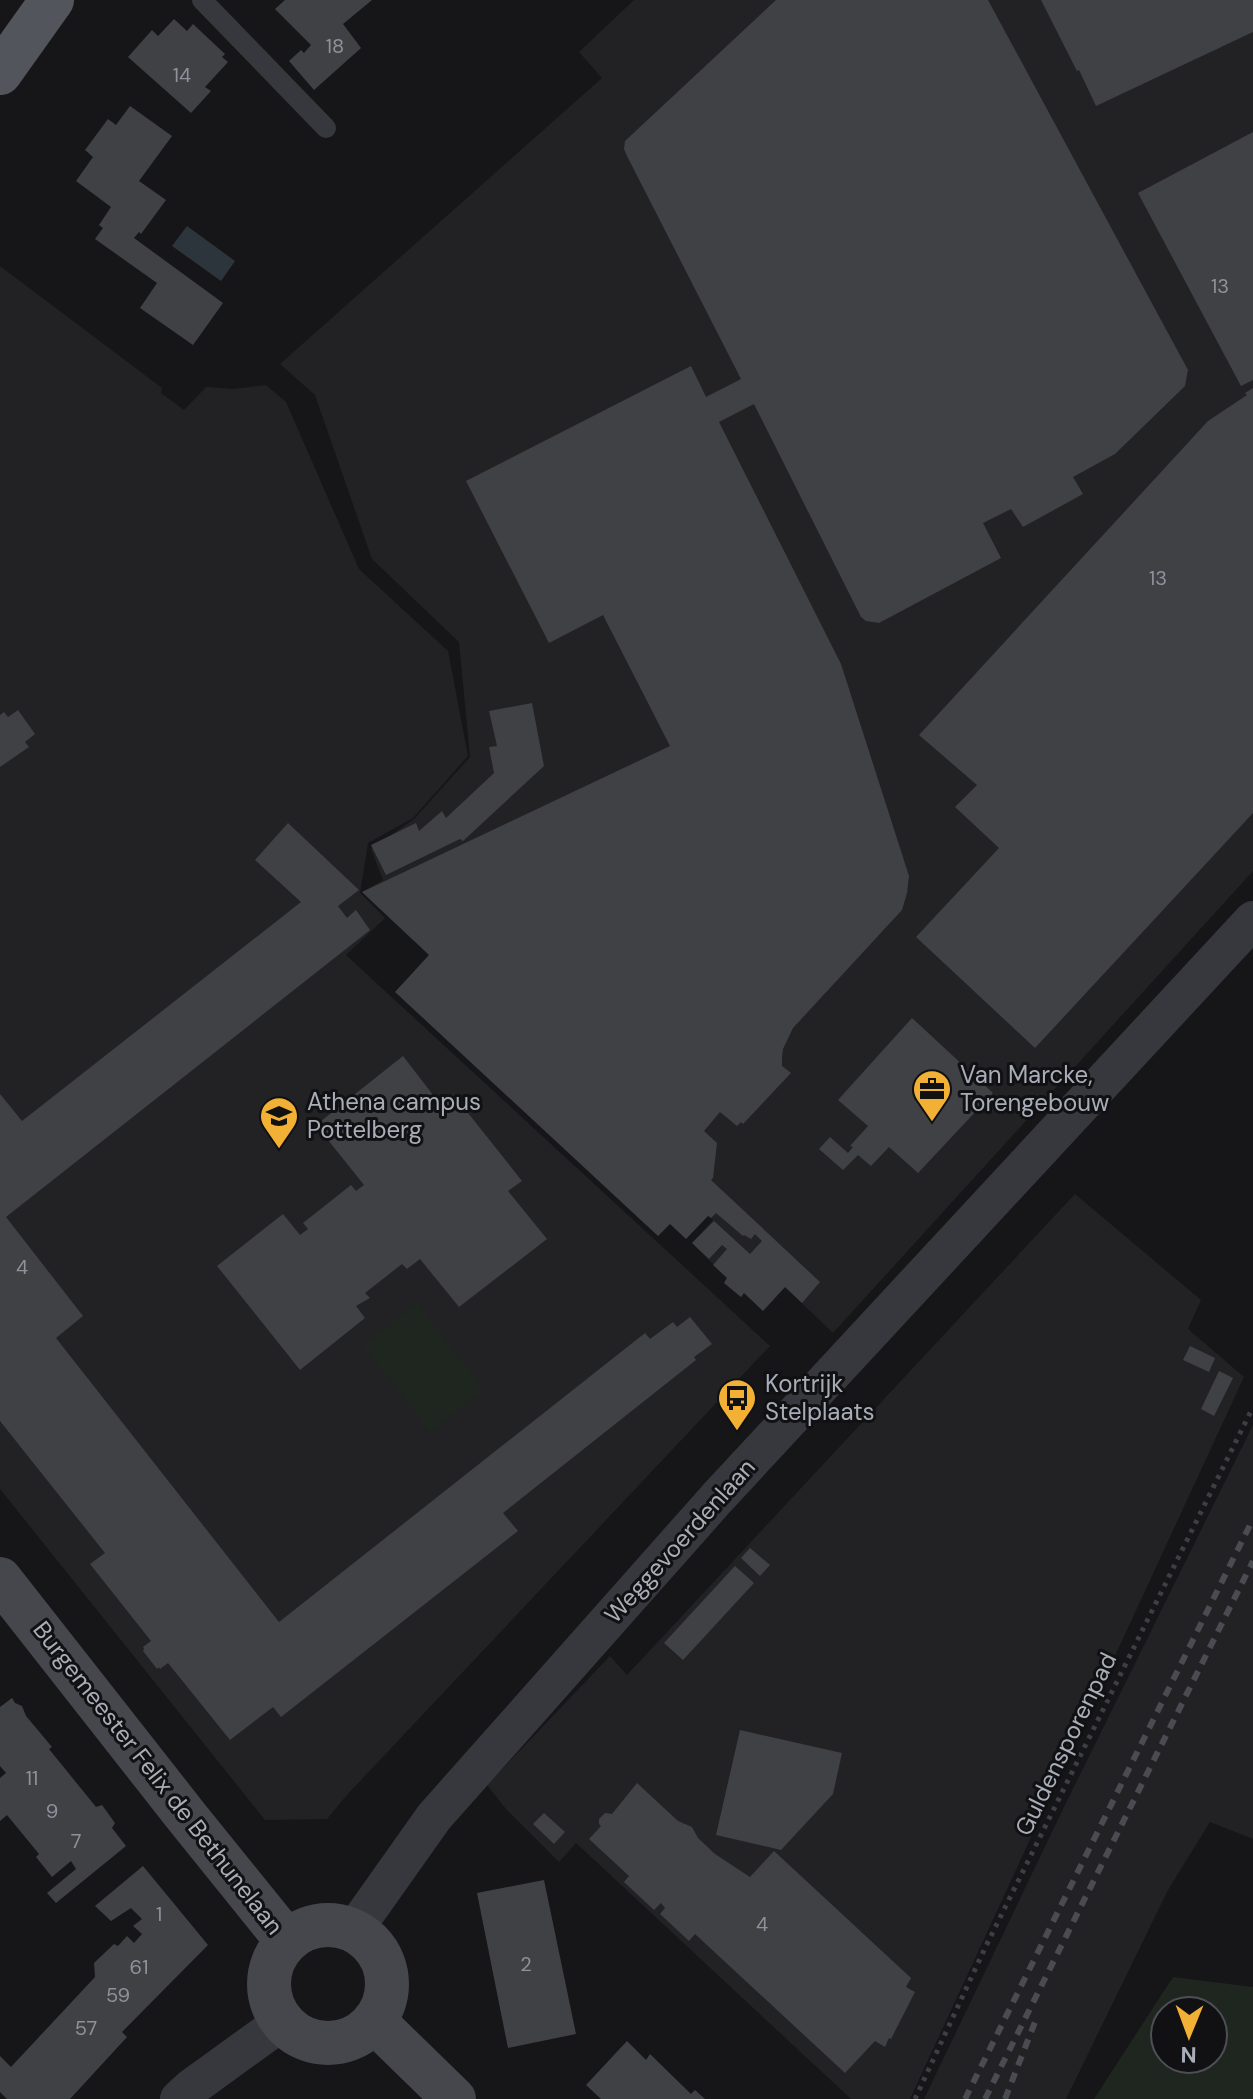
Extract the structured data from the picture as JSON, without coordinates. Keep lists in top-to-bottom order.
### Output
{
  "streets": {
    "street": ["Weggevoerdenlaan", "Burgemeester Felix de Bethunelaan"],
    "path": ["Guldensporenpad"]
  },
  "crossings": [
    ["Weggevoerdenlaan", "Burgemeester Felix de Bethunelaan"]
  ],
  "places": {
    "office": ["Van Marcke, Torengebouw"],
    "school or university": ["Athena campus Pottelberg"],
    "bus stop": ["Kortrijk Stelplaats"]
  },
  "house_numbers": [
    "18",
    "14",
    "13",
    "13",
    "4",
    "11",
    "9",
    "7",
    "1",
    "4",
    "2",
    "61",
    "59",
    "57"
  ],
  "north": "bottom"
}
